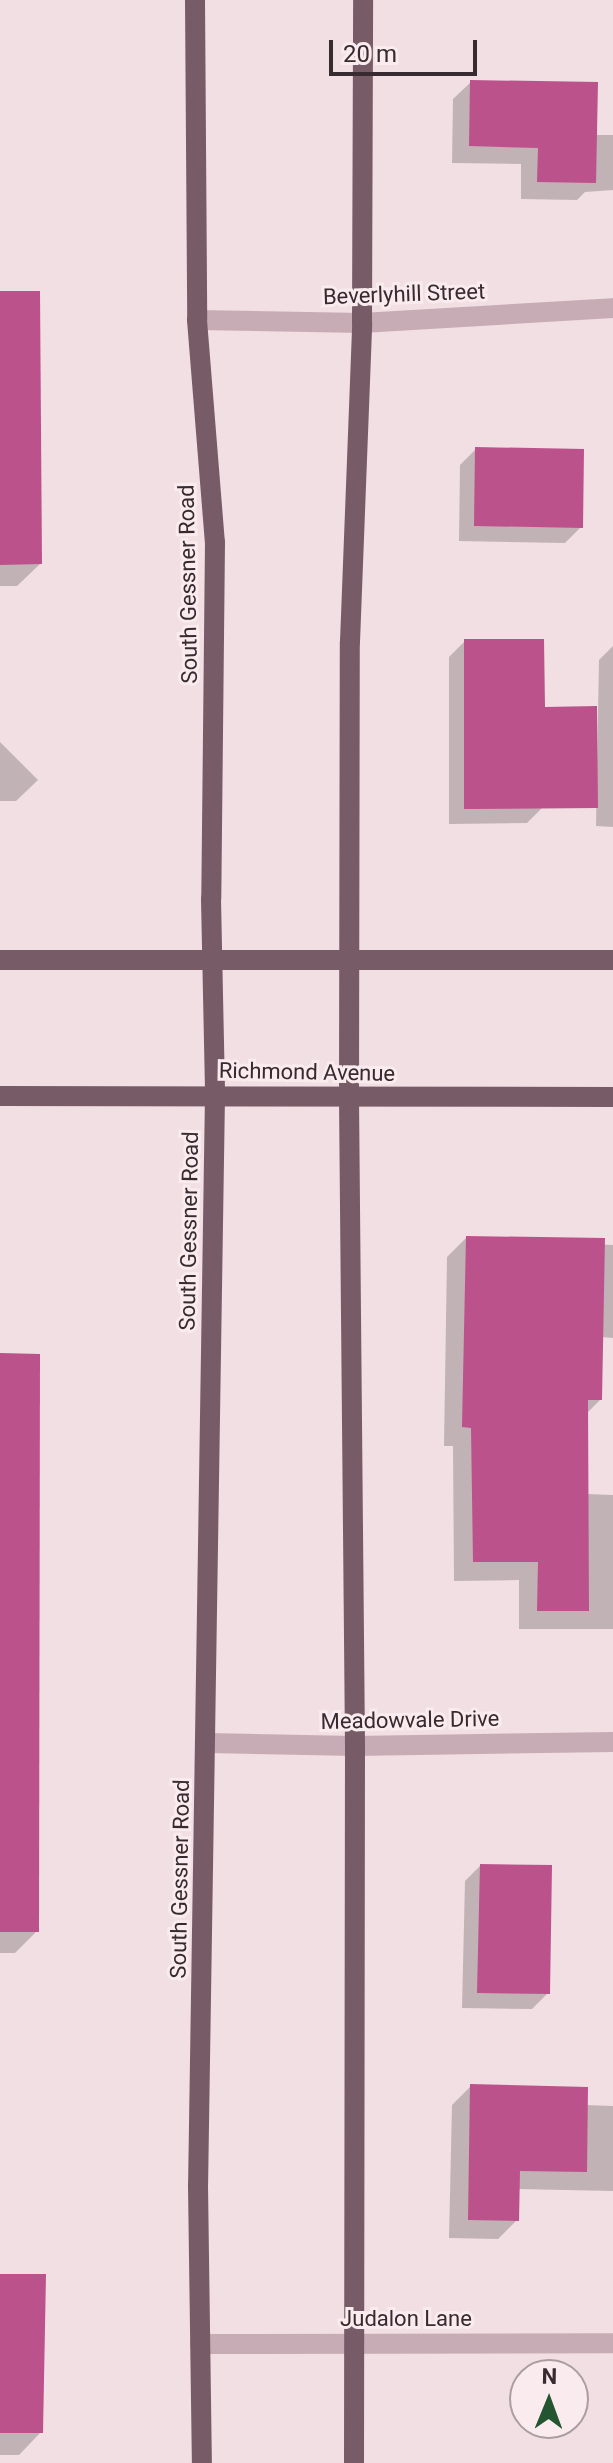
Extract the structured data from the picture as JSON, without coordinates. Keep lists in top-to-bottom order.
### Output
{
  "streets": {
    "main road": ["South Gessner Road", "Richmond Avenue"],
    "street": ["Beverlyhill Street", "Meadowvale Drive", "Judalon Lane"]
  },
  "crossings": [
    ["Beverlyhill Street", "South Gessner Road"],
    ["South Gessner Road", "Richmond Avenue"],
    ["South Gessner Road", "Meadowvale Drive"],
    ["South Gessner Road", "Judalon Lane"]
  ],
  "scale_bar": "20 m",
  "north": "top"
}
